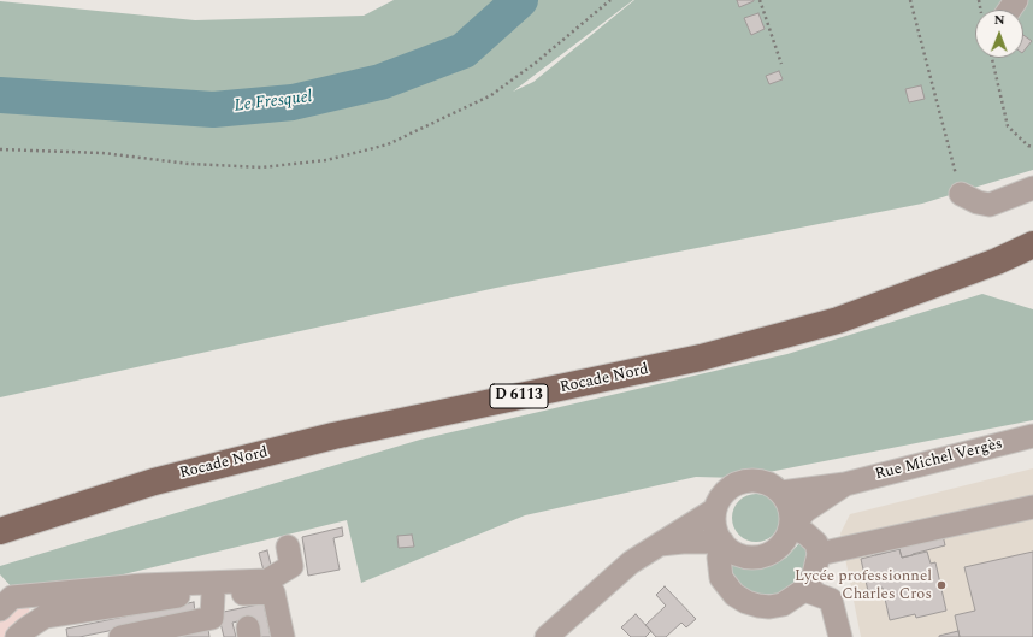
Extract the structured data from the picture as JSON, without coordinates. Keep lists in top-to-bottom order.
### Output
{
  "streets": {
    "main road": ["Rocade Nord", "D 6113"],
    "street": ["Rue Michel Vergès"]
  },
  "water": ["Le Fresquel"],
  "places": ["Lycée professionnel Charles Cros"],
  "north": "top"
}
